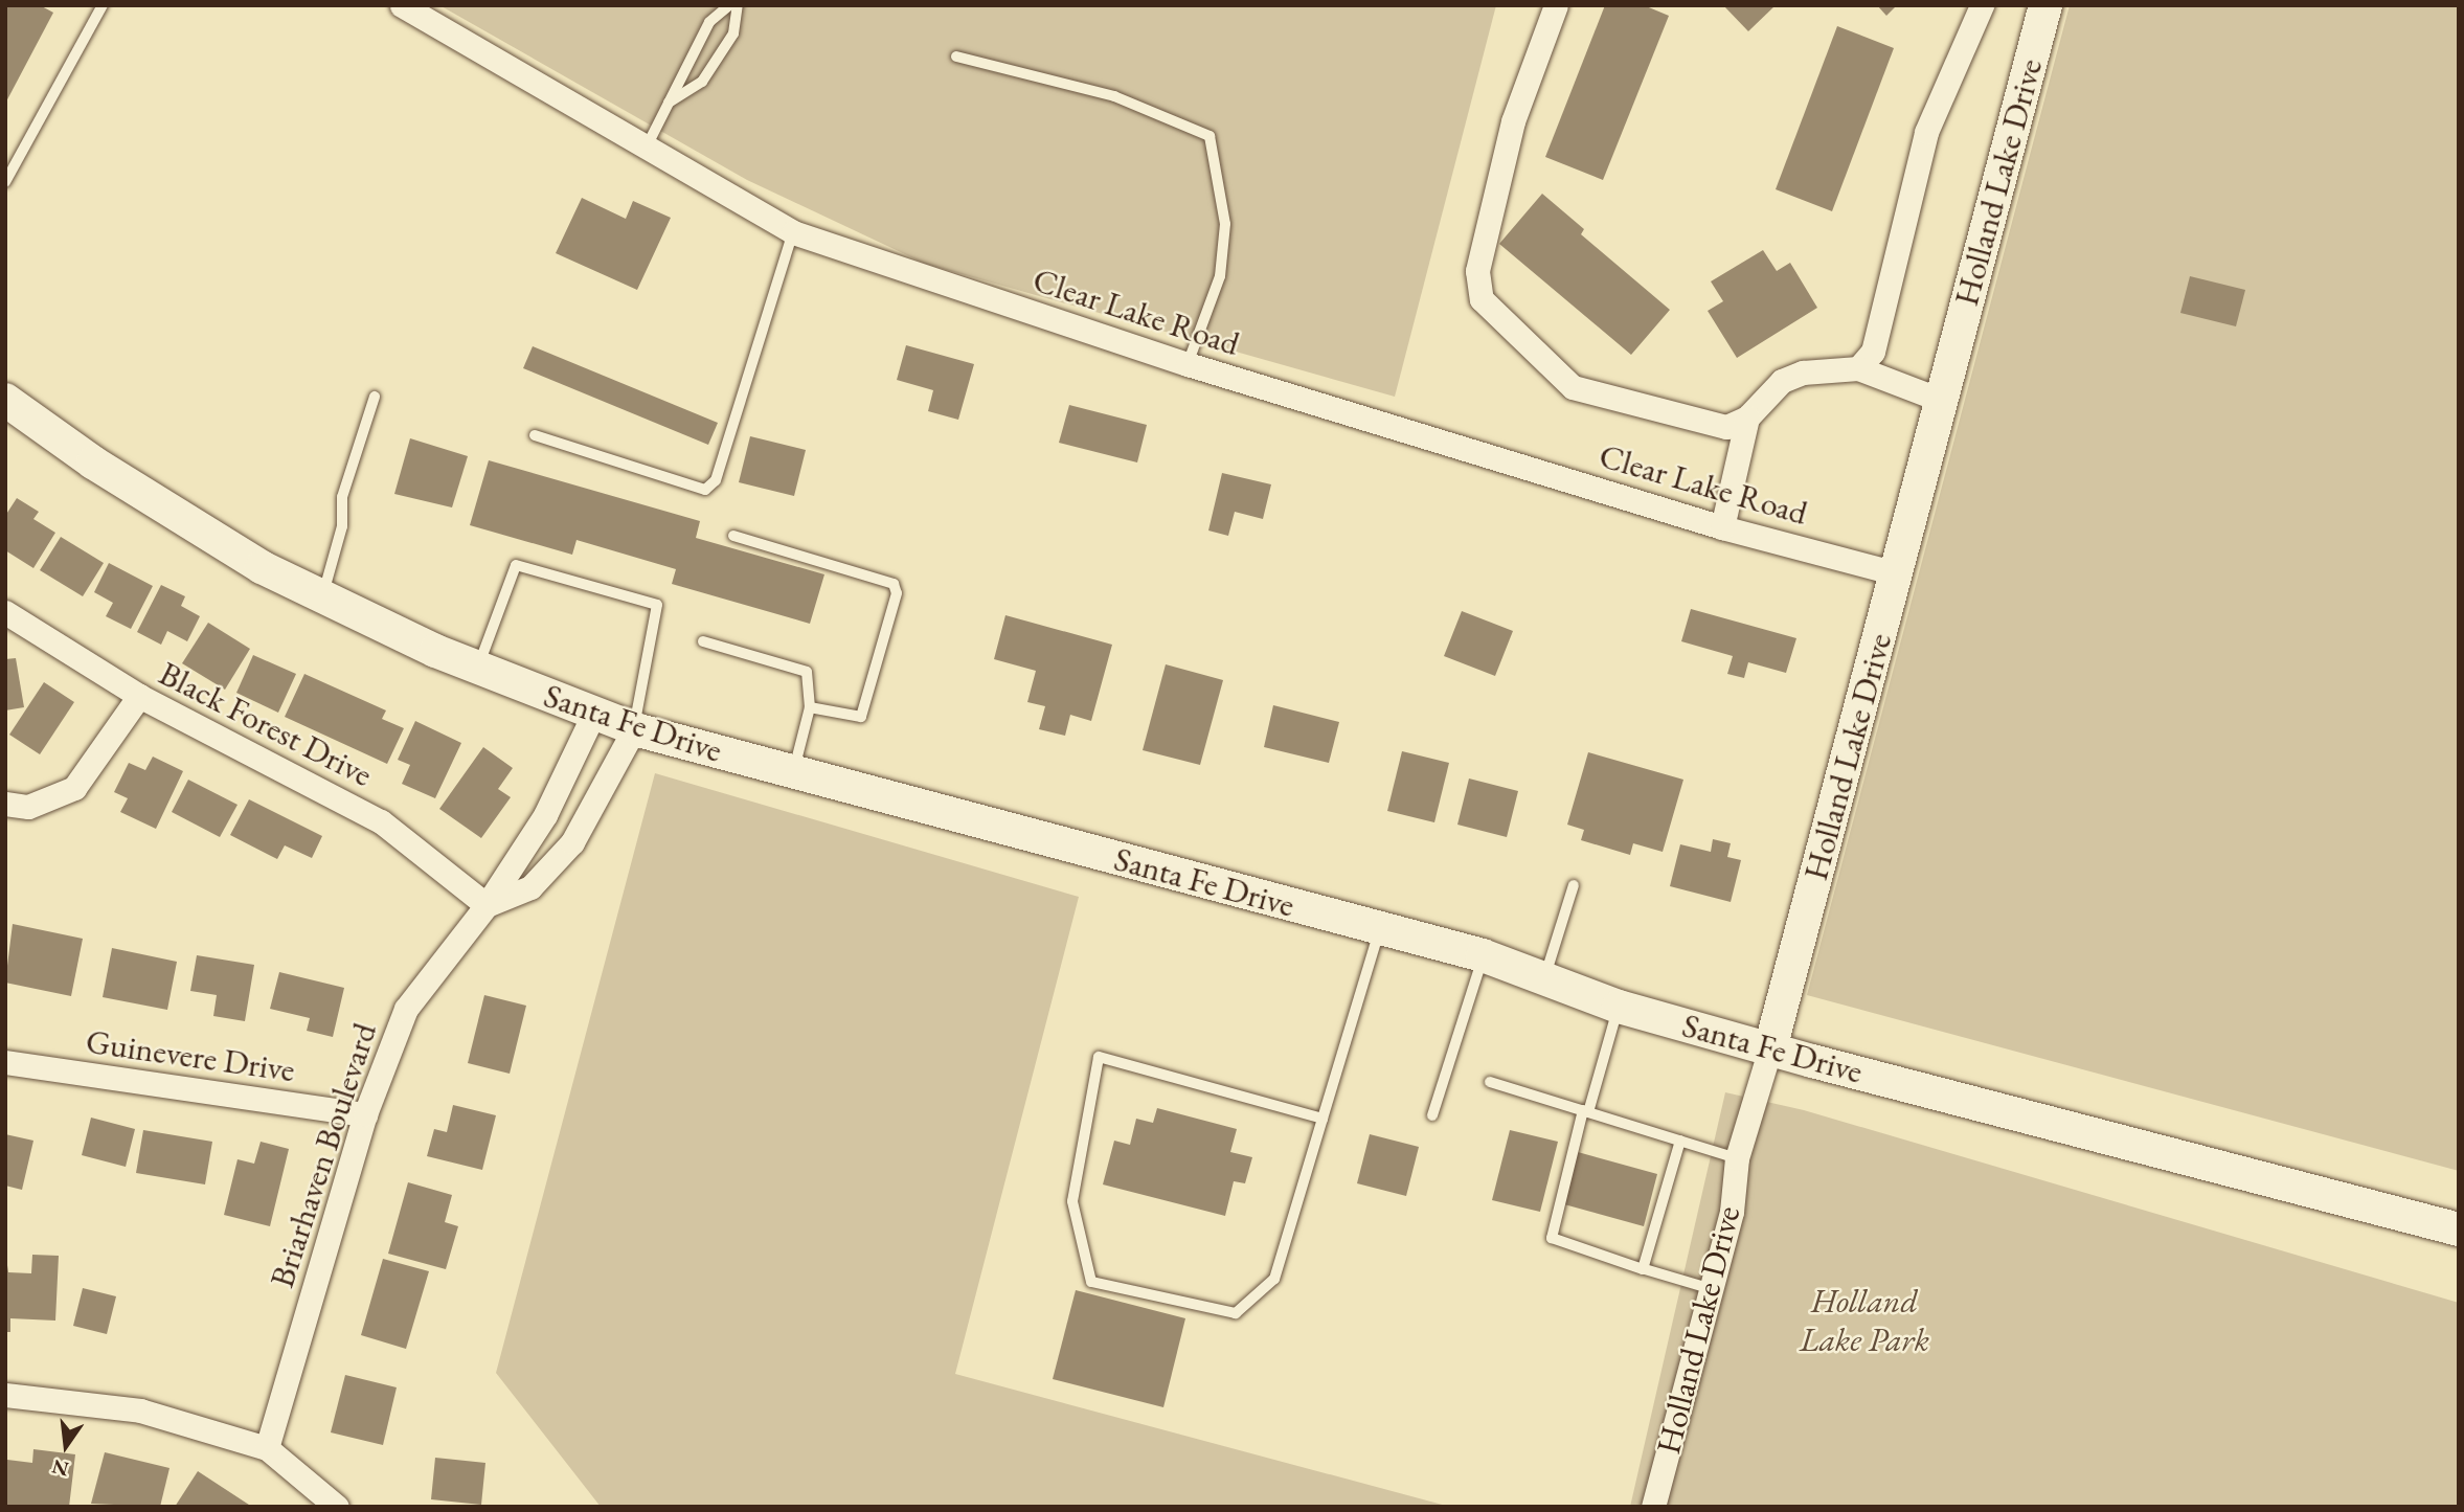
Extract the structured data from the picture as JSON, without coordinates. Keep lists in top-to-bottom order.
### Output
{
  "streets": {
    "main road": ["Holland Lake Drive", "Santa Fe Drive"],
    "street": [
      "Clear Lake Road",
      "Black Forest Drive",
      "Guinevere Drive",
      "Briarhaven Boulevard"
    ]
  },
  "crossings": [
    ["Holland Lake Drive", "Clear Lake Road"],
    ["Holland Lake Drive", "Santa Fe Drive"],
    ["Santa Fe Drive", "Briarhaven Boulevard"],
    ["Black Forest Drive", "Briarhaven Boulevard"],
    ["Guinevere Drive", "Briarhaven Boulevard"]
  ],
  "parks": ["Holland Lake Park"],
  "north": "bottom"
}
